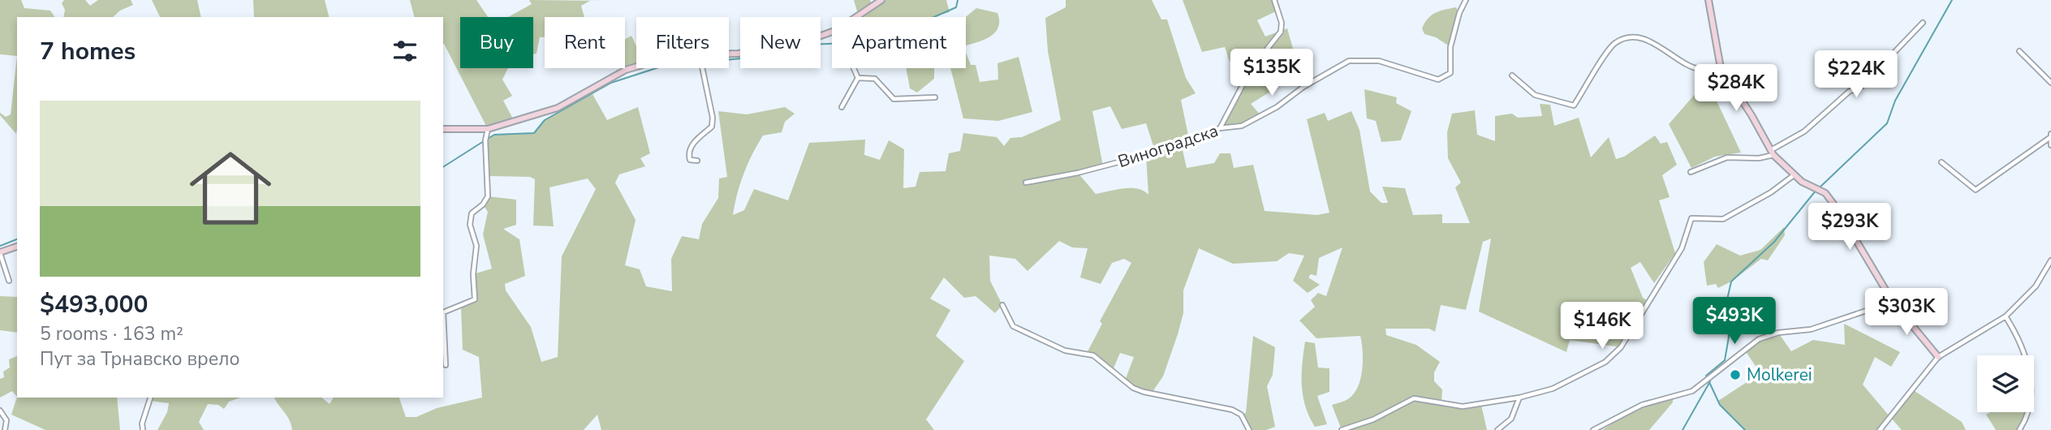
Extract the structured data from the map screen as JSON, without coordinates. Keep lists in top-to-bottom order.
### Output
{
  "streets": {
    "street": ["Виноградска"]
  },
  "places": ["Molkerei"],
  "page": {
    "chip": [
      "Buy",
      "Rent",
      "Filters",
      "New",
      "Apartment"
    ],
    "heading": "7 homes",
    "price": [
      "$135K",
      "$224K",
      "$284K",
      "$293K",
      "$303K",
      "$493K",
      "$146K"
    ],
    "list": [
      {
        "name": "$493,000",
        "note": "5 rooms · 163 m² · Пут за Трнавско врело"
      }
    ]
  }
}
